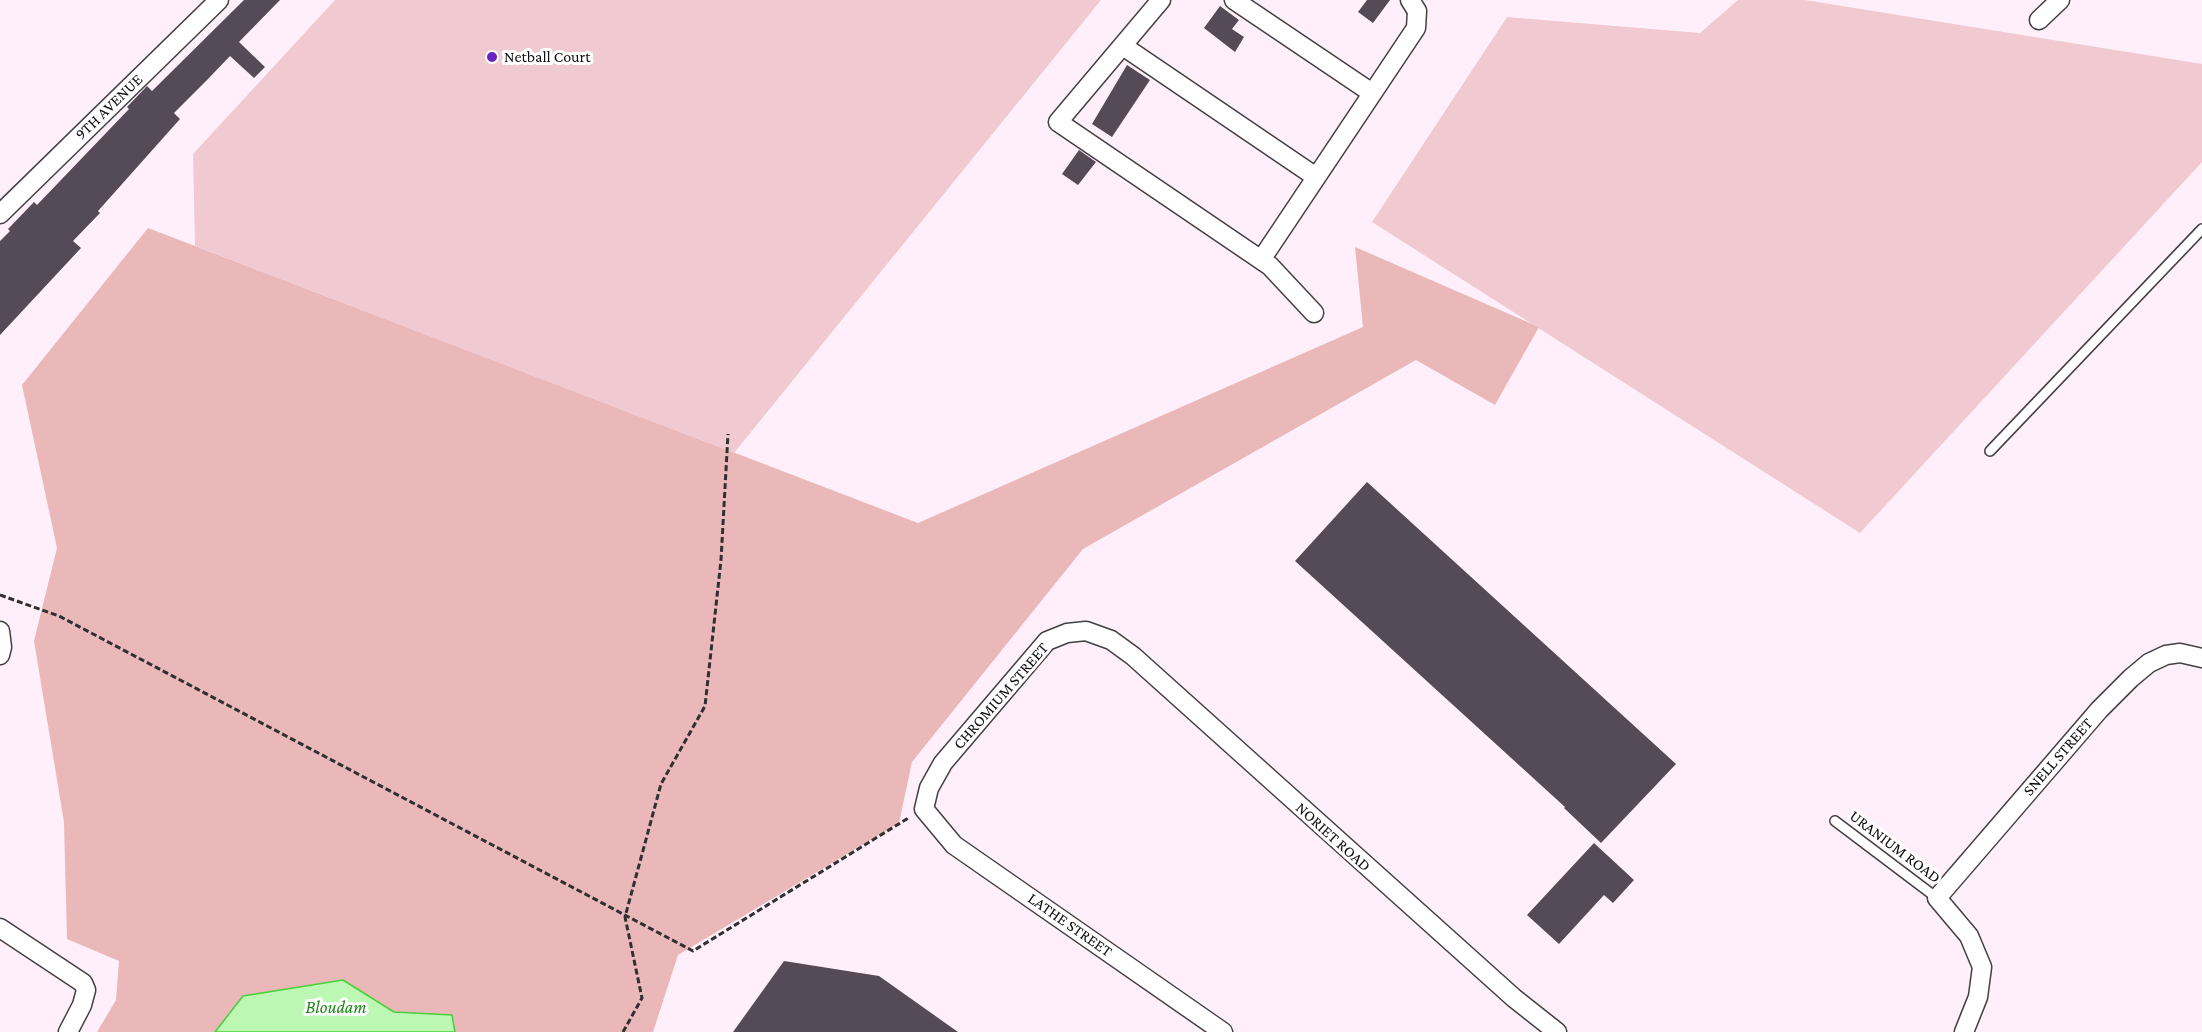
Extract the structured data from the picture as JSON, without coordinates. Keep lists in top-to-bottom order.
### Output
{
  "streets": {
    "street": [
      "9TH AVENUE",
      "CHROMIUM STREET",
      "SNELL STREET",
      "NORIET ROAD",
      "LATHE STREET"
    ],
    "lane": ["URANIUM ROAD"]
  },
  "crossings": [
    ["CHROMIUM STREET", "NORIET ROAD"],
    ["CHROMIUM STREET", "LATHE STREET"],
    ["SNELL STREET", "URANIUM ROAD"]
  ],
  "water": ["Bloudam"],
  "places": ["Netball Court"]
}
